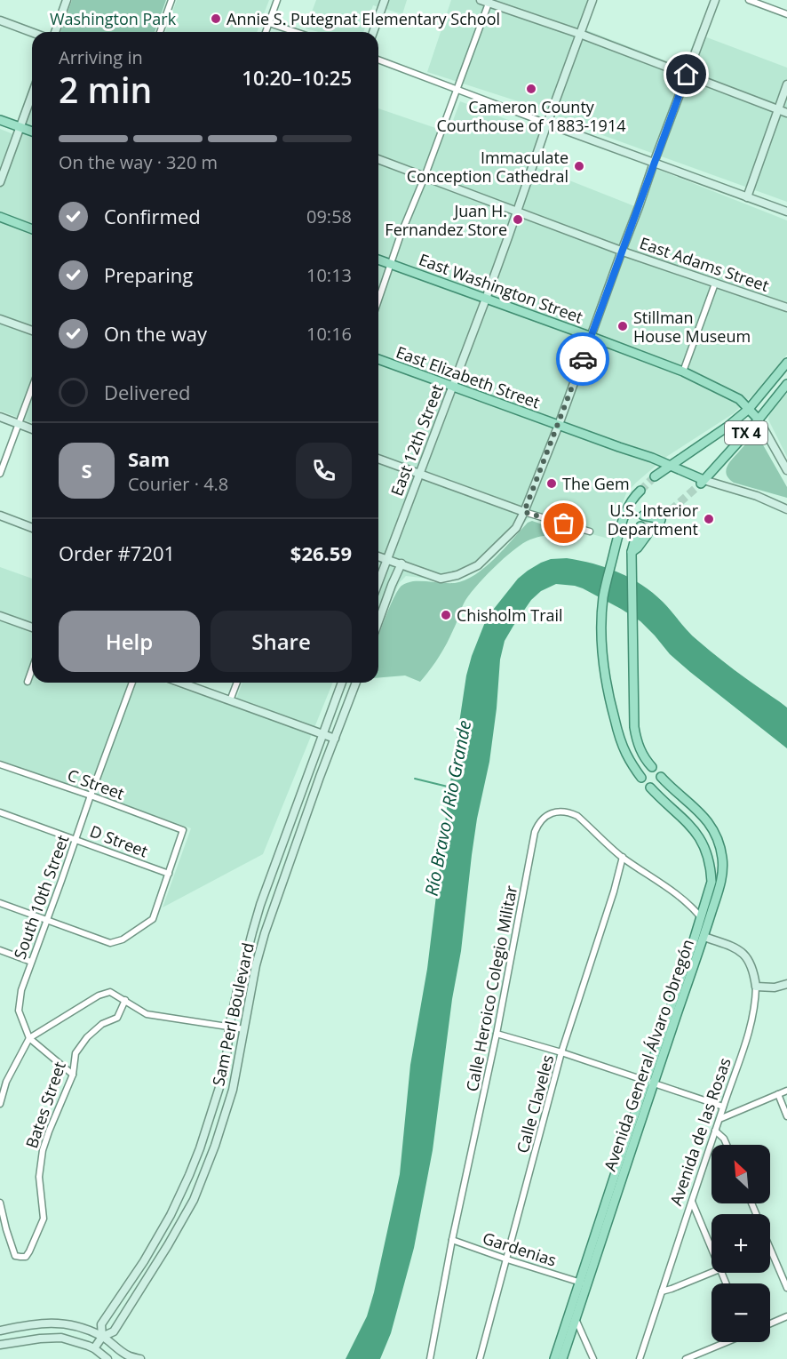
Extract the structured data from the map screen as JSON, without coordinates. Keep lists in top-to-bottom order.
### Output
{
  "streets": {
    "main road": [
      "East Adams Street",
      "East Washington Street",
      "East Elizabeth Street",
      "TX 4",
      "East 12th Street",
      "Sam Perl Boulevard",
      "Avenida General Álvaro Obregón",
      "Avenida de las Rosas"
    ],
    "street": [
      "C Street",
      "D Street",
      "South 10th Street",
      "Calle Heroico Colegio Militar",
      "Calle Claveles",
      "Bates Street",
      "Gardenias"
    ]
  },
  "crossings": [
    ["East Adams Street", "East 12th Street"],
    ["East Washington Street", "TX 4"],
    ["East Washington Street", "East 12th Street"],
    ["East Elizabeth Street", "TX 4"],
    ["East Elizabeth Street", "East 12th Street"],
    ["C Street", "D Street"],
    ["C Street", "South 10th Street"],
    ["D Street", "South 10th Street"],
    ["Calle Heroico Colegio Militar", "Avenida General Álvaro Obregón"],
    ["Calle Heroico Colegio Militar", "Calle Claveles"],
    ["Calle Heroico Colegio Militar", "Gardenias"],
    ["Avenida General Álvaro Obregón", "Avenida de las Rosas"],
    ["Avenida General Álvaro Obregón", "Gardenias"],
    ["Calle Claveles", "Gardenias"]
  ],
  "water": ["Río Bravo / Rio Grande"],
  "parks": ["Washington Park"],
  "places": [
    "Annie S. Putegnat Elementary School",
    "Cameron County Courthouse of 1883-1914",
    "Immaculate Conception Cathedral",
    "Juan H. Fernandez Store",
    "Stillman House Museum",
    "The Gem",
    "U.S. Interior Department",
    "Chisholm Trail"
  ],
  "north": "top left",
  "page": {
    "heading": ["2 min", "Arriving in", "10:20–10:25"],
    "panel": [
      "Sam",
      "Courier · 4.8",
      "Order #7201",
      "$26.59"
    ],
    "bar": "On the way · 320 m",
    "list": [
      ["Confirmed", "09:58"],
      ["Preparing", "10:13"],
      ["On the way", "10:16"],
      "Delivered"
    ],
    "round": "S",
    "buttons": ["Help", "Share"],
    "map_buttons": ["+", "−"]
  }
}
